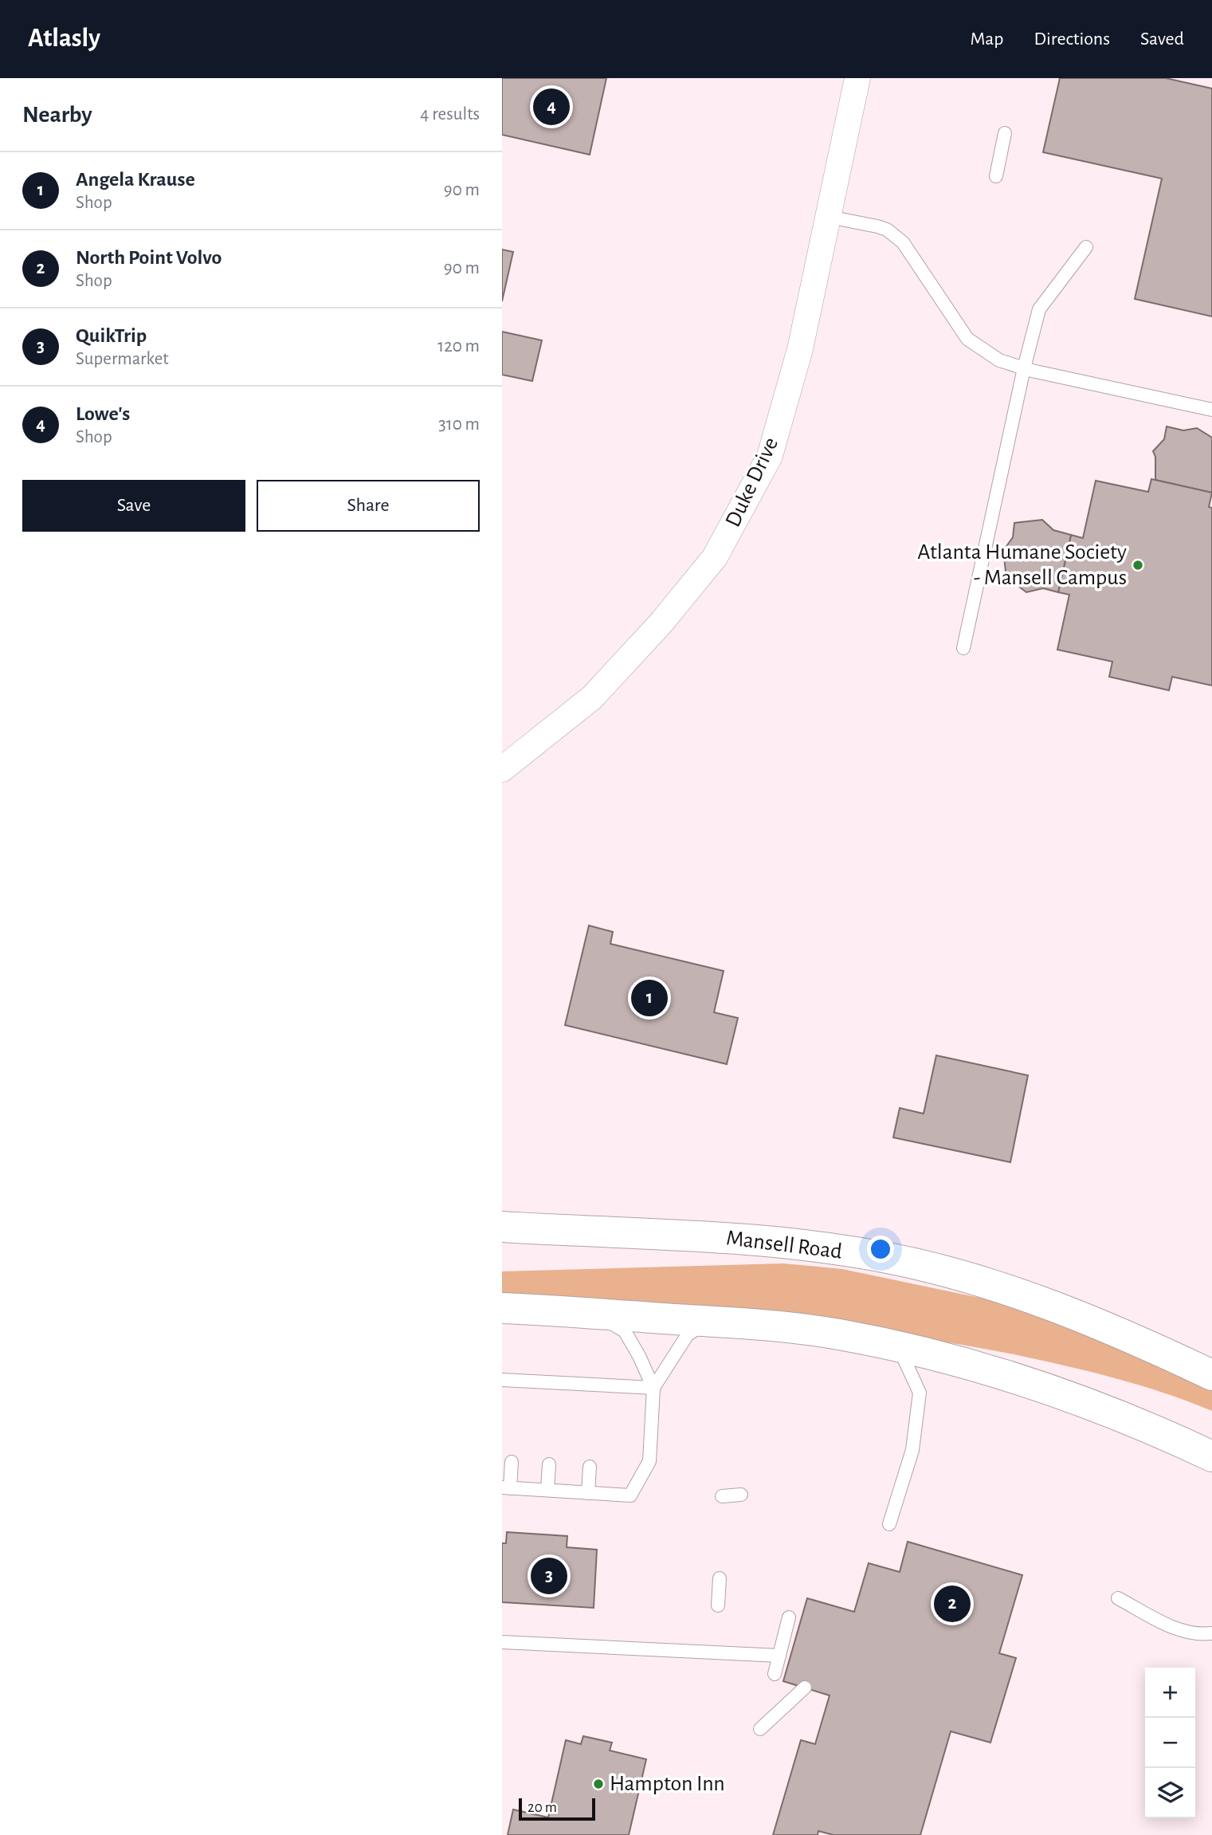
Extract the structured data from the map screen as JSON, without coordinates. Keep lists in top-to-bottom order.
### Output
{
  "streets": {
    "main road": ["Mansell Road"],
    "street": ["Duke Drive"]
  },
  "places": ["Atlanta Humane Society - Mansell Campus", "Hampton Inn"],
  "scale_bar": "20 m",
  "page": {
    "header": "Atlasly",
    "nav": ["Map", "Directions", "Saved"],
    "heading": ["Nearby", "4 results"],
    "pins": [
      "4",
      "1",
      "3",
      "2"
    ],
    "list": [
      {
        "mark": "1",
        "name": "Angela Krause",
        "note": "Shop",
        "value": "90 m"
      },
      {
        "mark": "2",
        "name": "North Point Volvo",
        "note": "Shop",
        "value": "90 m"
      },
      {
        "mark": "3",
        "name": "QuikTrip",
        "note": "Supermarket",
        "value": "120 m"
      },
      {
        "mark": "4",
        "name": "Lowe's",
        "note": "Shop",
        "value": "310 m"
      }
    ],
    "buttons": ["Save", "Share"],
    "map_buttons": ["+", "−"],
    "scale": "20 m"
  }
}
